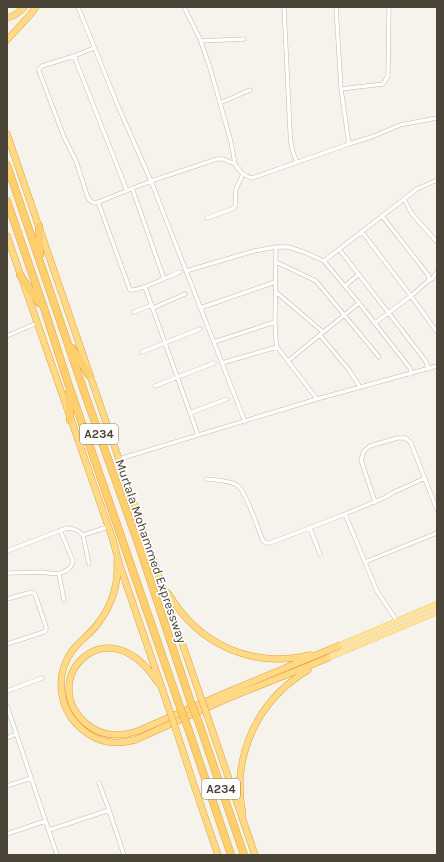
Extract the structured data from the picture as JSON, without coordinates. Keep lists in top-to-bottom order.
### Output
{
  "streets": {
    "highway": ["A234", "Murtala Mohammed Expressway"]
  }
}
